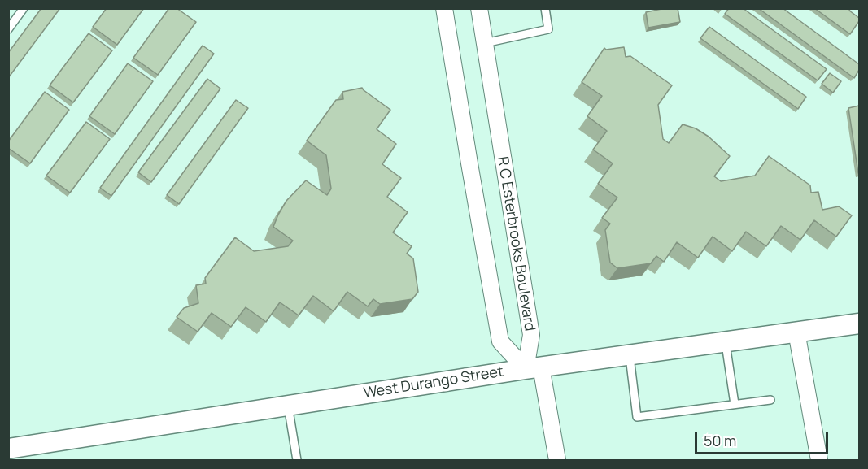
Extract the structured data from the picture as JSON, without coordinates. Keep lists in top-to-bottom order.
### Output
{
  "streets": {
    "street": ["R C Esterbrooks Boulevard", "West Durango Street"]
  },
  "crossings": [
    ["R C Esterbrooks Boulevard", "West Durango Street"]
  ],
  "scale_bar": "50 m"
}
